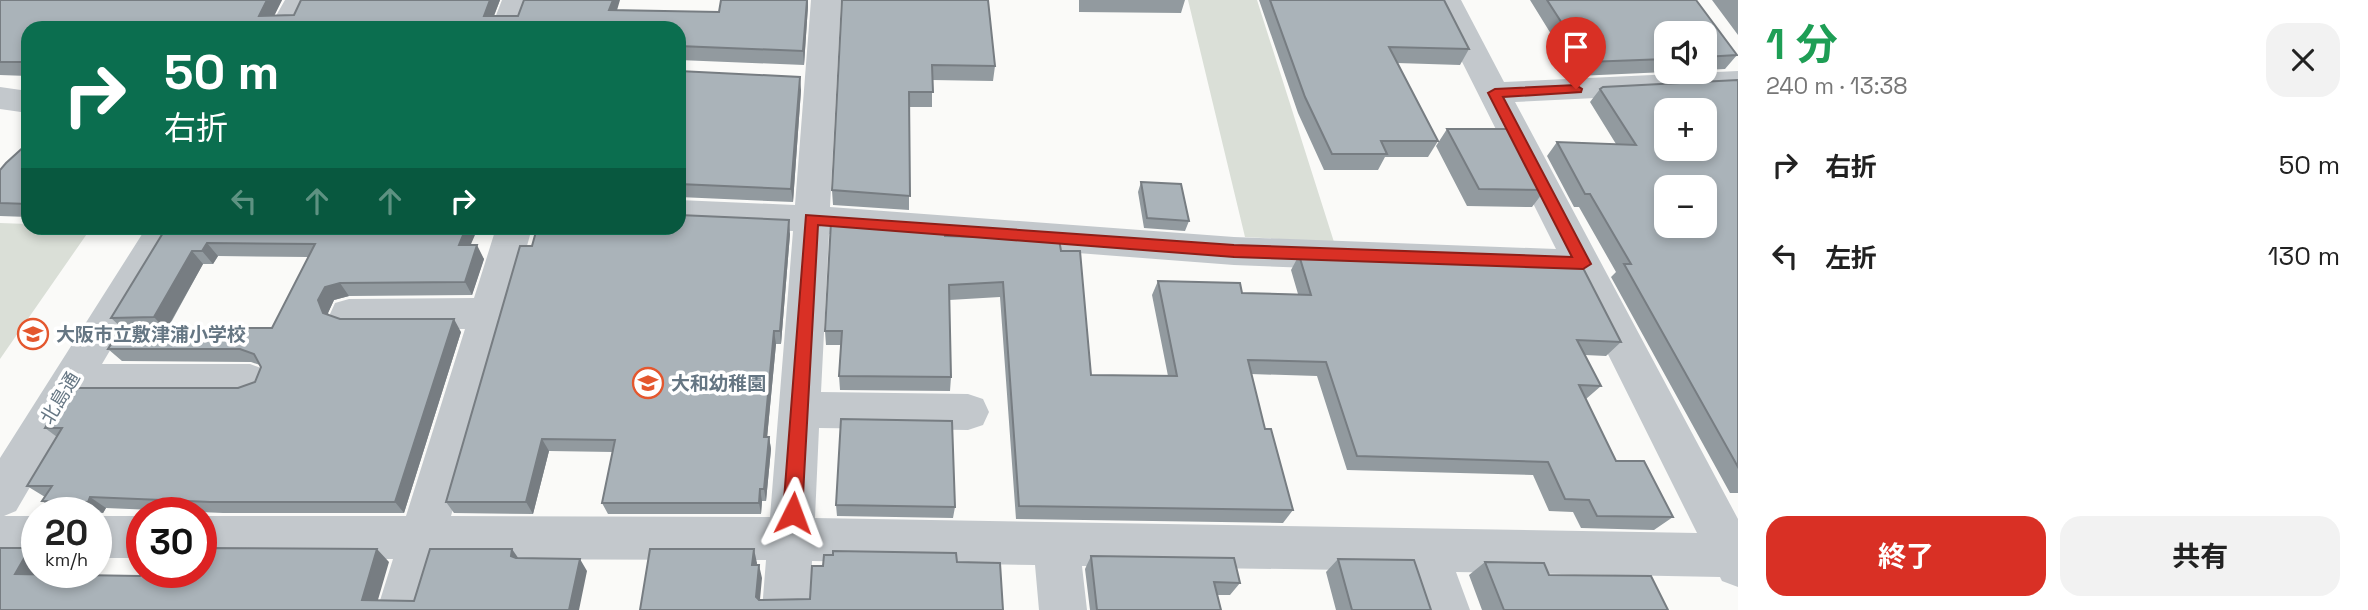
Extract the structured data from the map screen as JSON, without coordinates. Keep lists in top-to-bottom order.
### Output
{
  "streets": {
    "street": ["北島通"]
  },
  "places": {
    "school or university": ["大阪市立敷津浦小学校", "大和幼稚園"]
  },
  "page": {
    "heading": ["1 分", "240 m · 13:38"],
    "map_buttons": ["+", "−"],
    "turn": ["50 m", "右折"],
    "list": [
      {
        "name": "右折",
        "value": "50 m"
      },
      {
        "name": "左折",
        "value": "130 m"
      }
    ],
    "speed": "20 km/h",
    "limit": "30",
    "buttons": ["終了", "共有"]
  }
}
